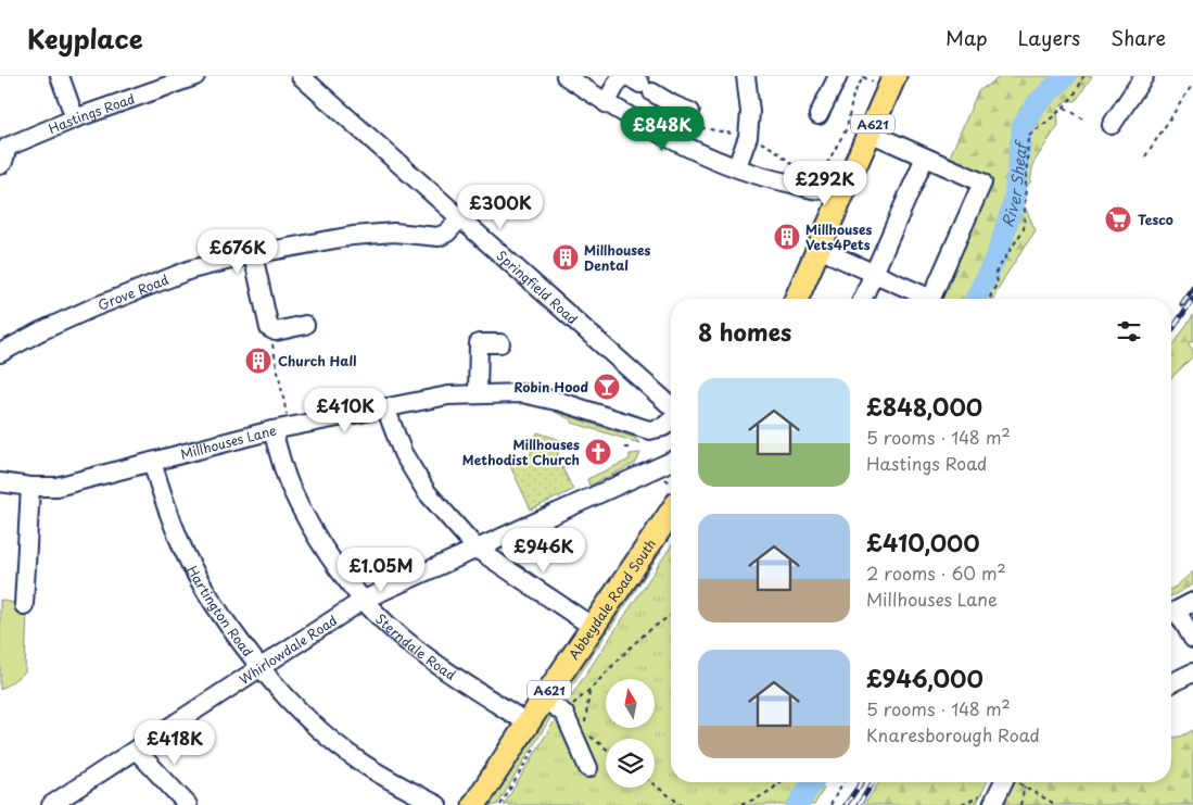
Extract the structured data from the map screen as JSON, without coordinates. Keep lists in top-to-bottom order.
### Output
{
  "streets": {
    "main road": ["A621", "Abbeydale Road South"],
    "street": [
      "Hastings Road",
      "Springfield Road",
      "Grove Road",
      "Millhouses Lane",
      "Hartington Road",
      "Sterndale Road",
      "Whirlowdale Road"
    ]
  },
  "crossings": [
    ["Springfield Road", "Grove Road"],
    ["Millhouses Lane", "Hartington Road"],
    ["Millhouses Lane", "Sterndale Road"],
    ["Abbeydale Road South", "Sterndale Road"],
    ["Hartington Road", "Whirlowdale Road"],
    ["Sterndale Road", "Whirlowdale Road"]
  ],
  "water": ["River Sheaf"],
  "places": {
    "supermarket": ["Tesco"],
    "building": ["Millhouses Vets4Pets", "Millhouses Dental", "Church Hall"],
    "bar": ["Robin Hood"],
    "church": ["Millhouses Methodist Church"]
  },
  "north": "top",
  "page": {
    "header": "Keyplace",
    "nav": ["Map", "Layers", "Share"],
    "price": [
      "£848K",
      "£292K",
      "£300K",
      "£676K",
      "£410K",
      "£946K",
      "£1.05M",
      "£418K"
    ],
    "heading": "8 homes",
    "list": [
      {
        "name": "£848,000",
        "note": "5 rooms · 148 m² · Hastings Road"
      },
      {
        "name": "£410,000",
        "note": "2 rooms · 60 m² · Millhouses Lane"
      },
      {
        "name": "£946,000",
        "note": "5 rooms · 148 m² · Knaresborough Road"
      }
    ]
  }
}
